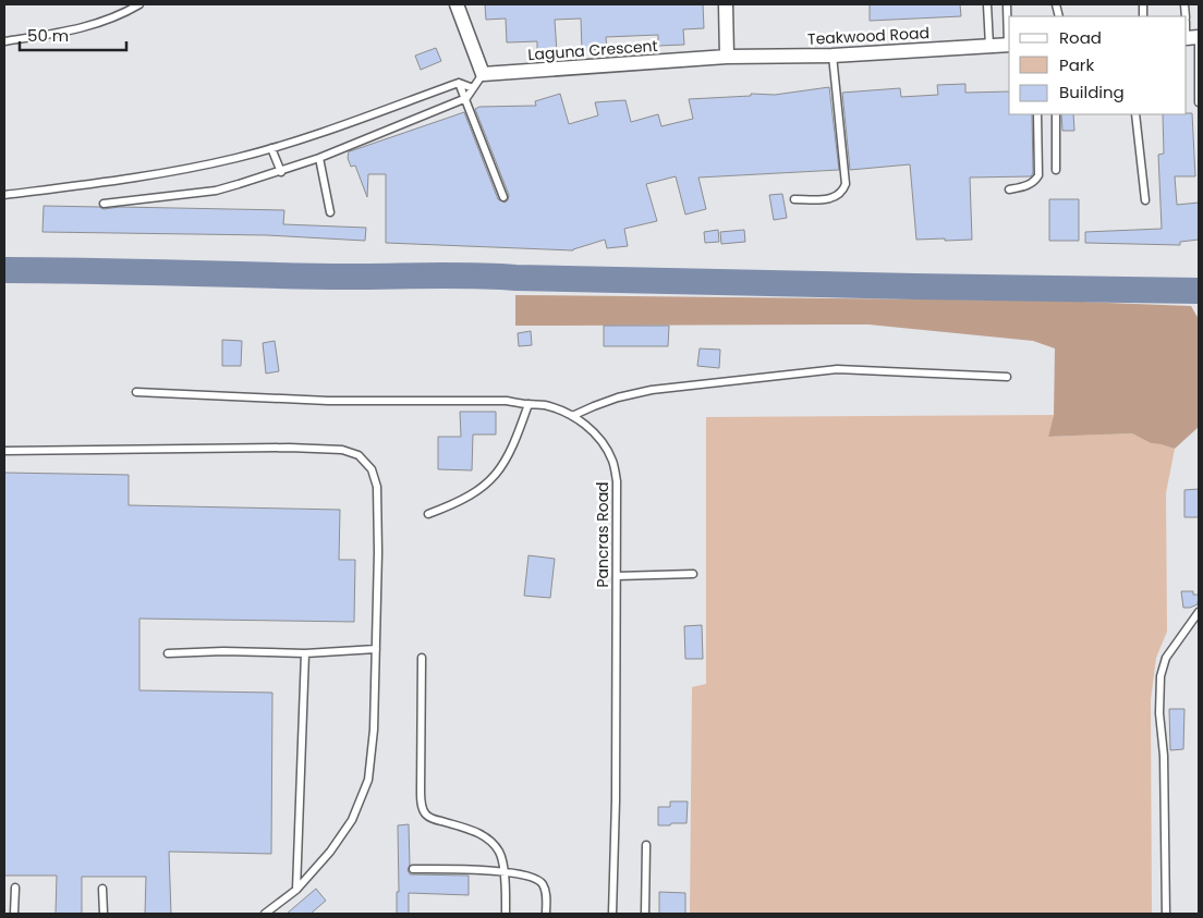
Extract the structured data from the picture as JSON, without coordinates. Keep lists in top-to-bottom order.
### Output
{
  "streets": {
    "street": ["Teakwood Road", "Laguna Crescent"],
    "lane": ["Pancras Road"]
  },
  "crossings": [
    ["Teakwood Road", "Laguna Crescent"]
  ],
  "legend": ["Road", "Park", "Building"],
  "scale_bar": "50 m"
}
